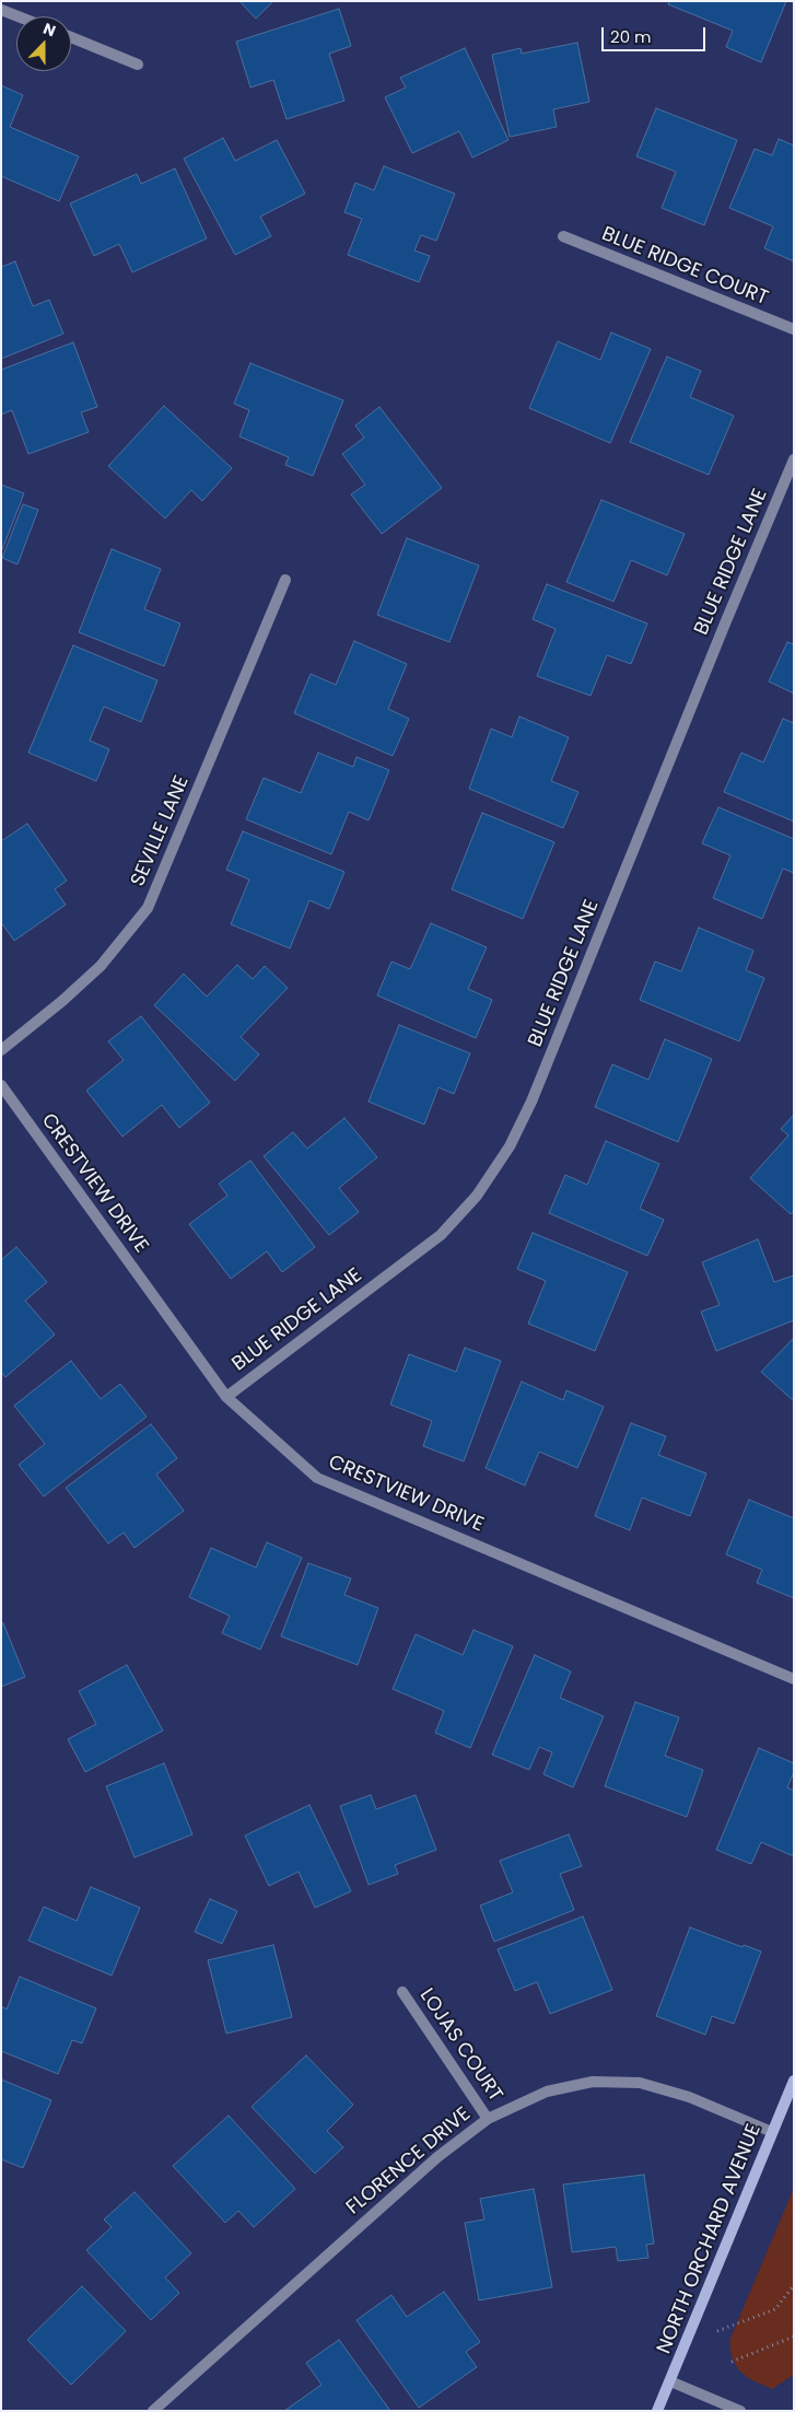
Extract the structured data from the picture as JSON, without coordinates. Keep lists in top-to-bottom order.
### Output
{
  "streets": {
    "street": [
      "BLUE RIDGE COURT",
      "BLUE RIDGE LANE",
      "SEVILLE LANE",
      "CRESTVIEW DRIVE",
      "LOJAS COURT",
      "FLORENCE DRIVE",
      "NORTH ORCHARD AVENUE"
    ]
  },
  "crossings": [
    ["BLUE RIDGE LANE", "CRESTVIEW DRIVE"],
    ["LOJAS COURT", "FLORENCE DRIVE"],
    ["FLORENCE DRIVE", "NORTH ORCHARD AVENUE"]
  ],
  "scale_bar": "20 m",
  "north": "top"
}
